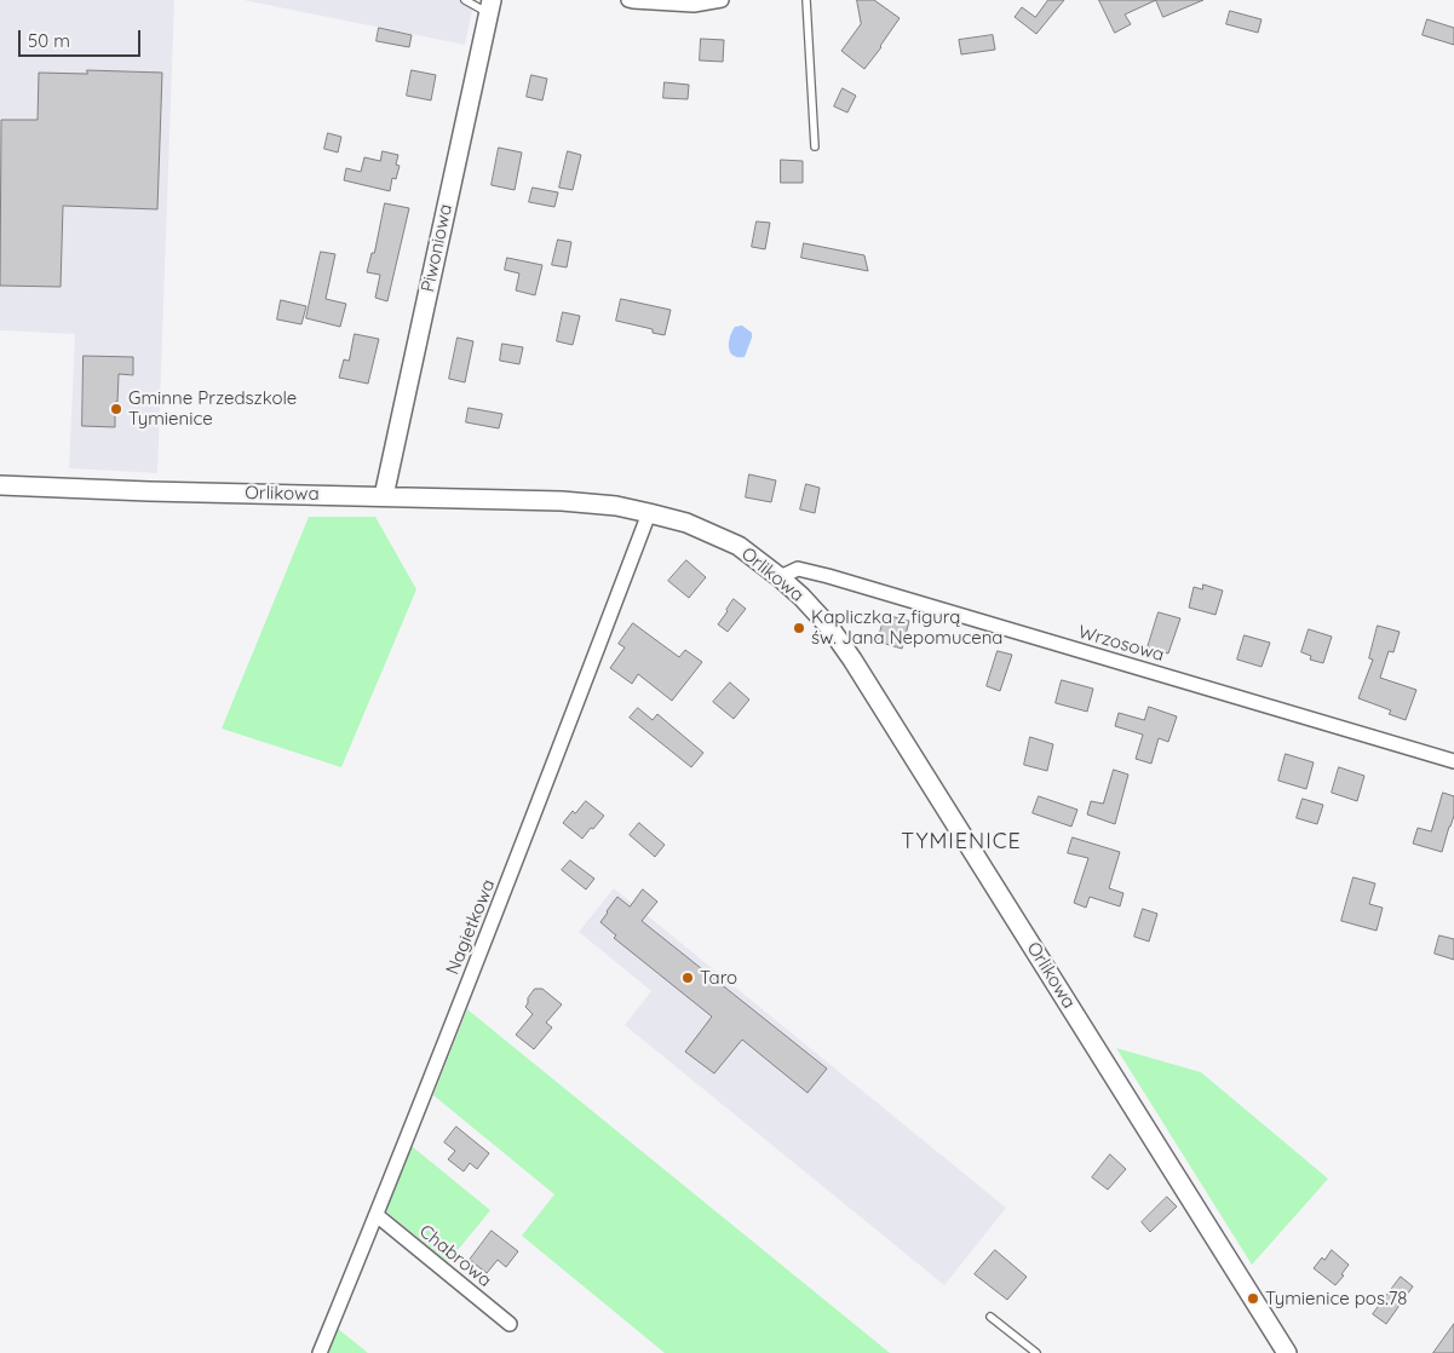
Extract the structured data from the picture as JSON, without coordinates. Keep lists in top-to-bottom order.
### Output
{
  "streets": {
    "street": [
      "Piwoniowa",
      "Orlikowa",
      "Wrzosowa",
      "Nagietkowa",
      "Chabrowa"
    ]
  },
  "crossings": [
    ["Piwoniowa", "Orlikowa"],
    ["Orlikowa", "Wrzosowa"],
    ["Orlikowa", "Nagietkowa"],
    ["Nagietkowa", "Chabrowa"]
  ],
  "districts": ["TYMIENICE"],
  "places": [
    "Gminne Przedszkole Tymienice",
    "Kapliczka z figurą św. Jana Nepomucena",
    "Taro",
    "Tymienice pos.78"
  ],
  "scale_bar": "50 m"
}
